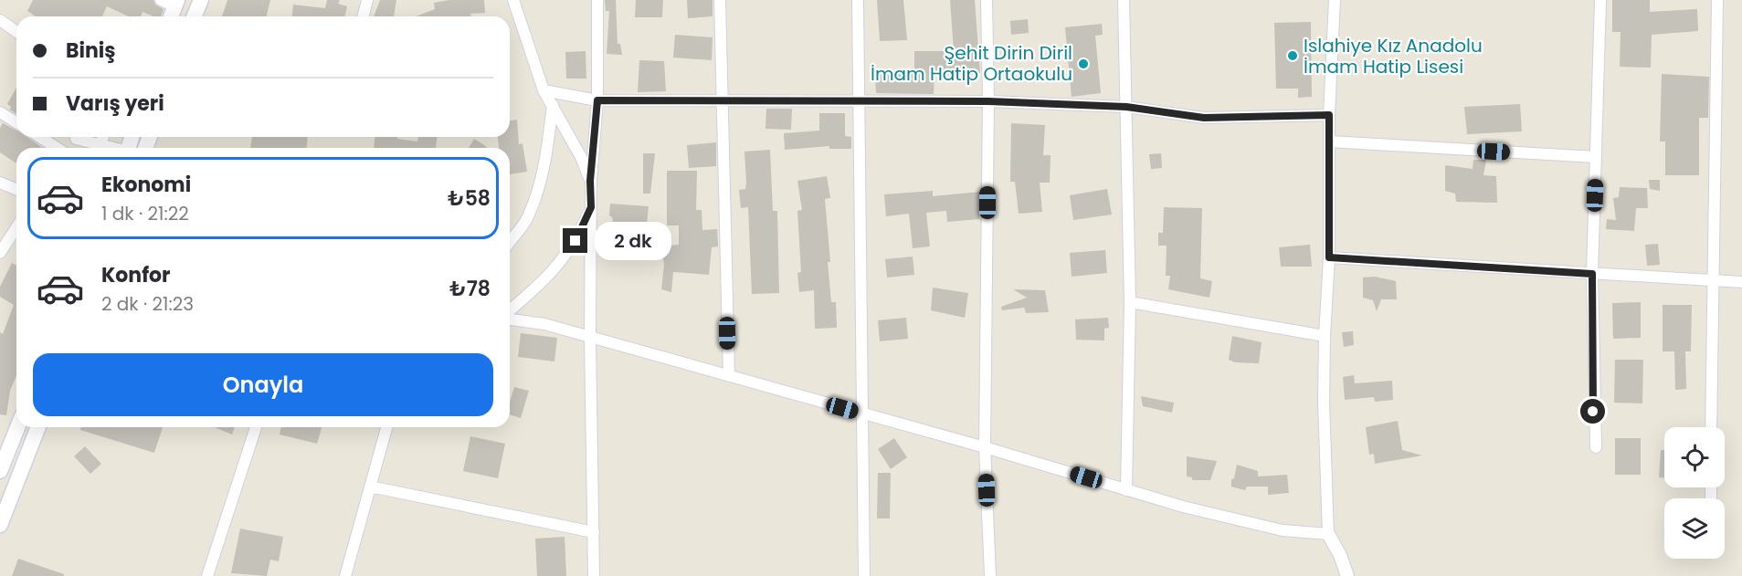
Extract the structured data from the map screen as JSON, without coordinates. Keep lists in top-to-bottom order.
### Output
{
  "places": ["Islahiye Kız Anadolu İmam Hatip Lisesi", "Şehit Dirin Diril İmam Hatip Ortaokulu"],
  "page": {
    "banner": ["Biniş", "Varış yeri"],
    "list": [
      {
        "name": "Ekonomi",
        "note": "1 dk · 21:22",
        "value": "₺58"
      },
      {
        "name": "Konfor",
        "note": "2 dk · 21:23",
        "value": "₺78"
      }
    ],
    "bubble": "2 dk",
    "buttons": "Onayla"
  }
}
